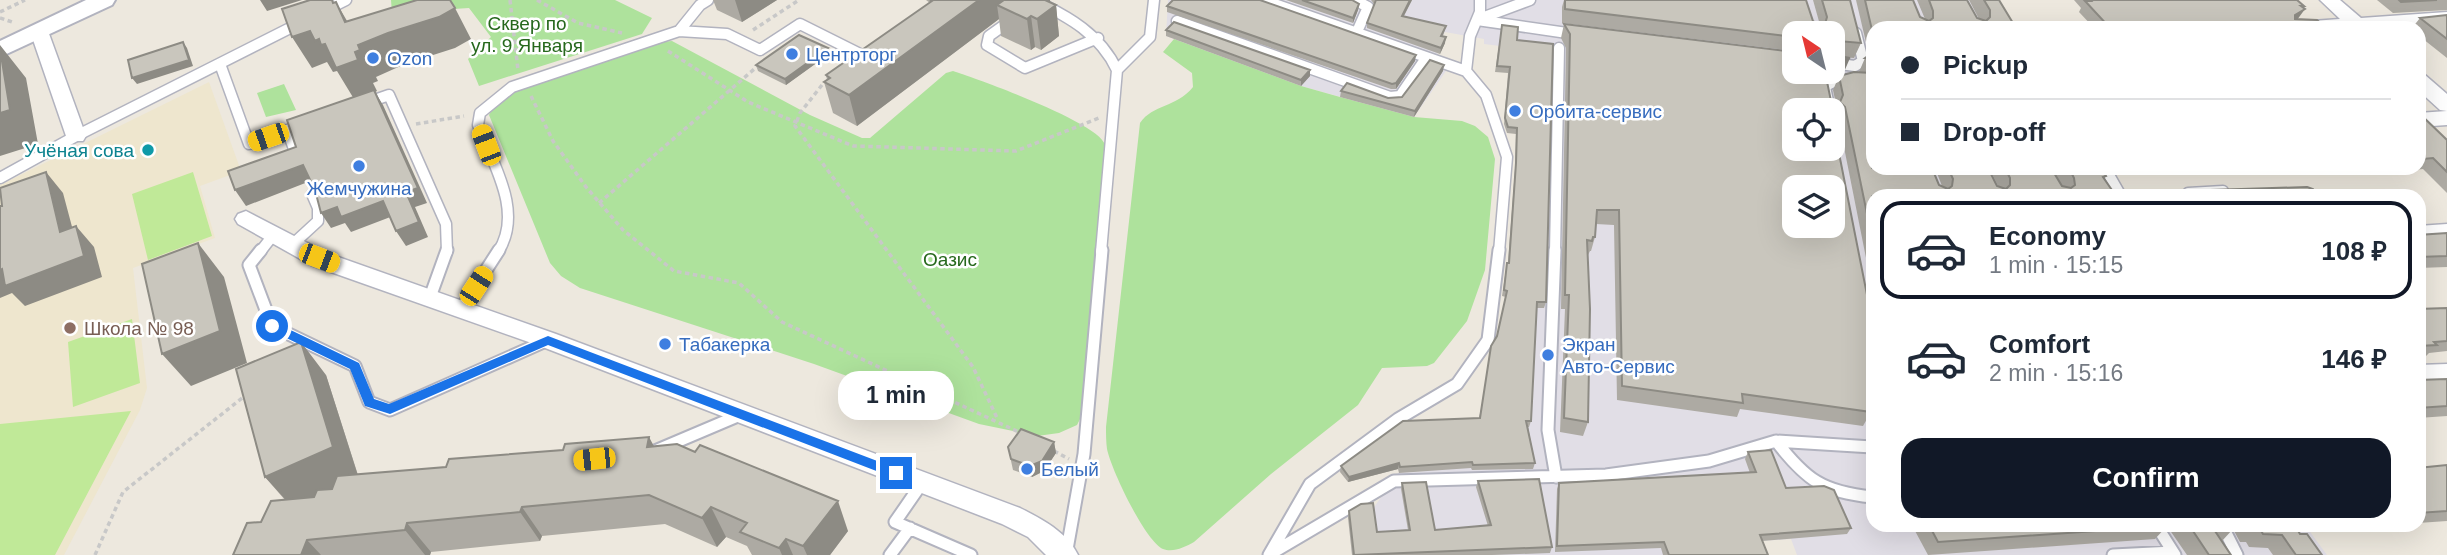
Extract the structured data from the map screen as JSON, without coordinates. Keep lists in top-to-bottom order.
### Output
{
  "parks": ["Сквер по ул. 9 Января", "Оазис"],
  "places": [
    "Центрторг",
    "Ozon",
    "Орбита-сервис",
    "Учёная сова",
    "Жемчужина",
    "Школа № 98",
    "Табакерка",
    "Экран Авто-Сервис",
    "Белый"
  ],
  "north": "top left",
  "page": {
    "banner": ["Pickup", "Drop-off"],
    "list": [
      {
        "name": "Economy",
        "note": "1 min · 15:15",
        "value": "108 ₽"
      },
      {
        "name": "Comfort",
        "note": "2 min · 15:16",
        "value": "146 ₽"
      }
    ],
    "bubble": "1 min",
    "buttons": "Confirm"
  }
}
